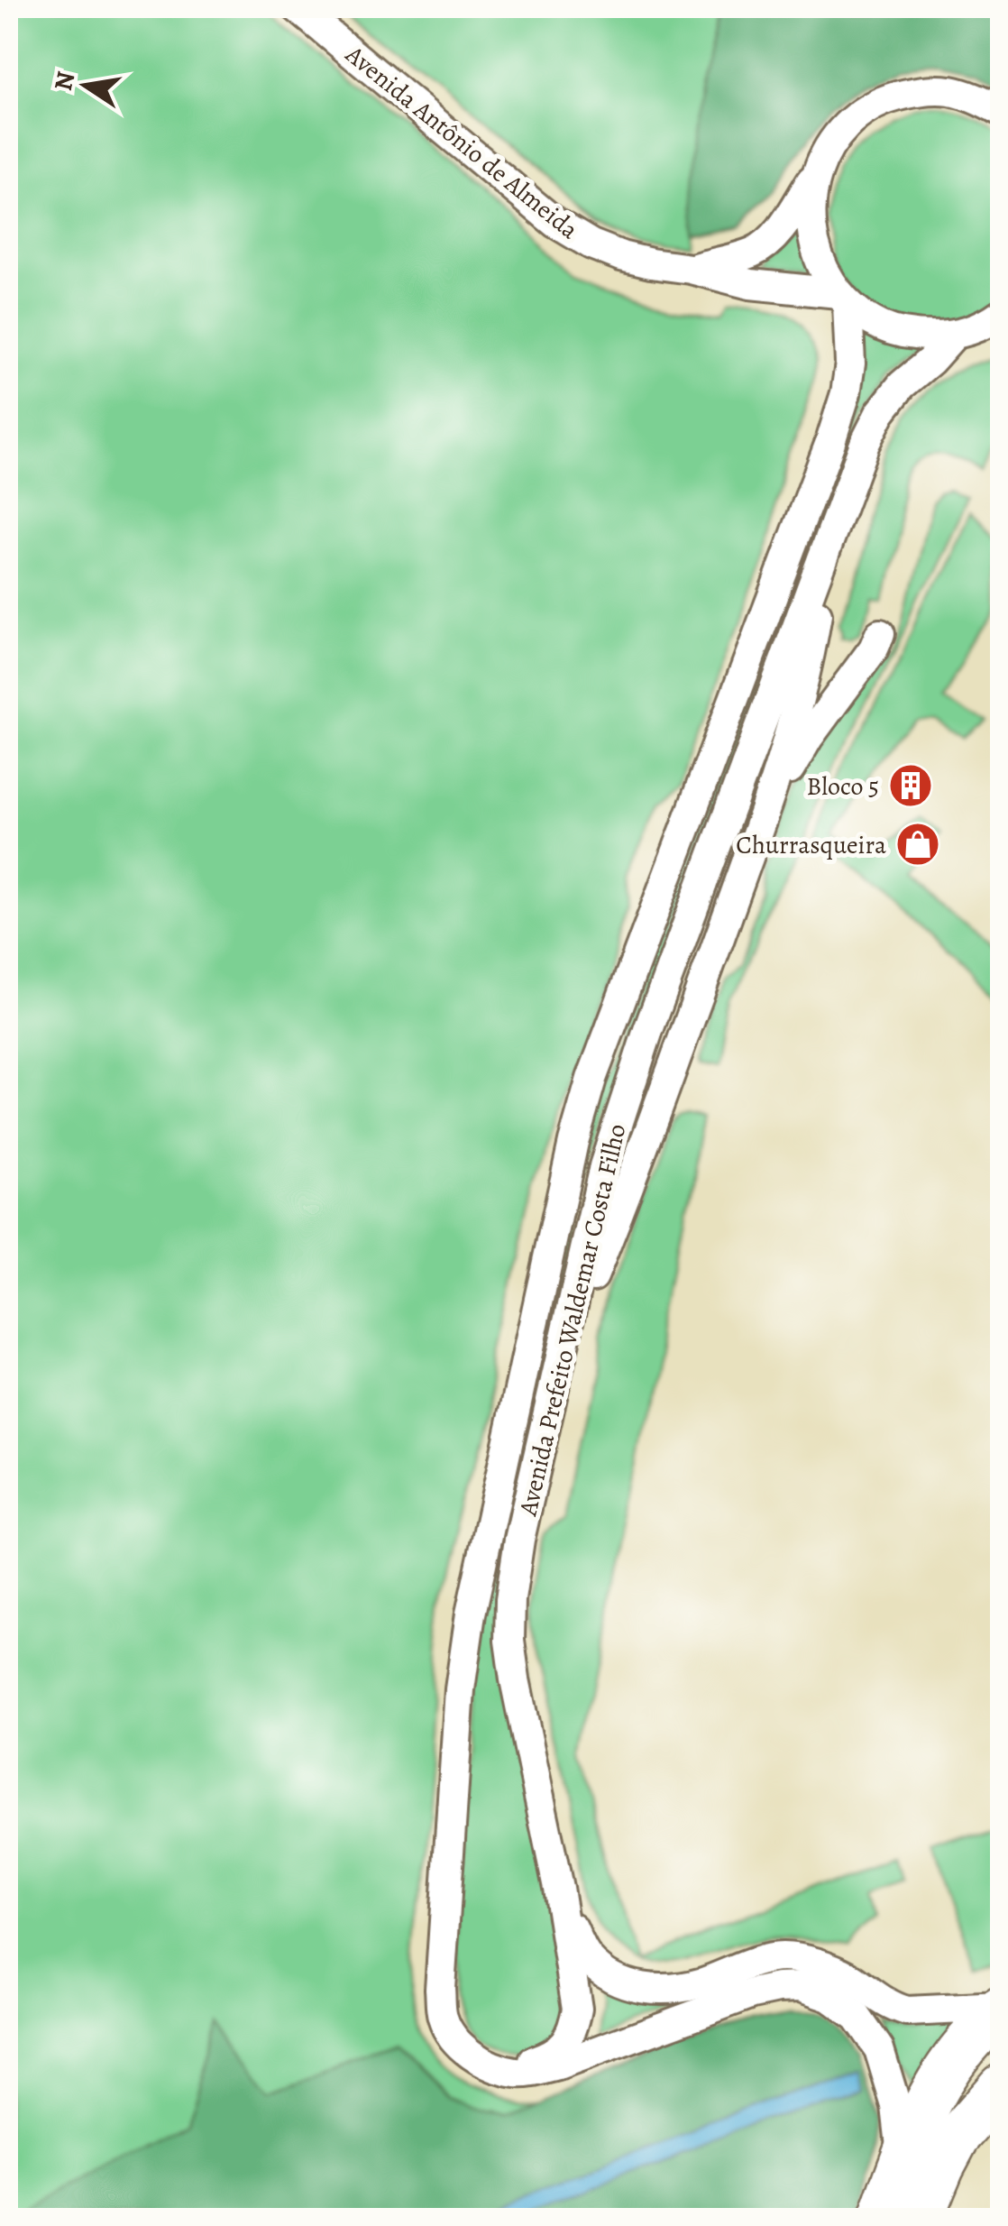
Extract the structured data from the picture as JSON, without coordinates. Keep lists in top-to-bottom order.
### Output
{
  "streets": {
    "street": ["Avenida Antônio de Almeida", "Avenida Prefeito Waldemar Costa Filho"]
  },
  "crossings": [
    ["Avenida Antônio de Almeida", "Avenida Prefeito Waldemar Costa Filho"]
  ],
  "places": {
    "building": ["Bloco 5"],
    "shop": ["Churrasqueira"]
  },
  "north": "left"
}
